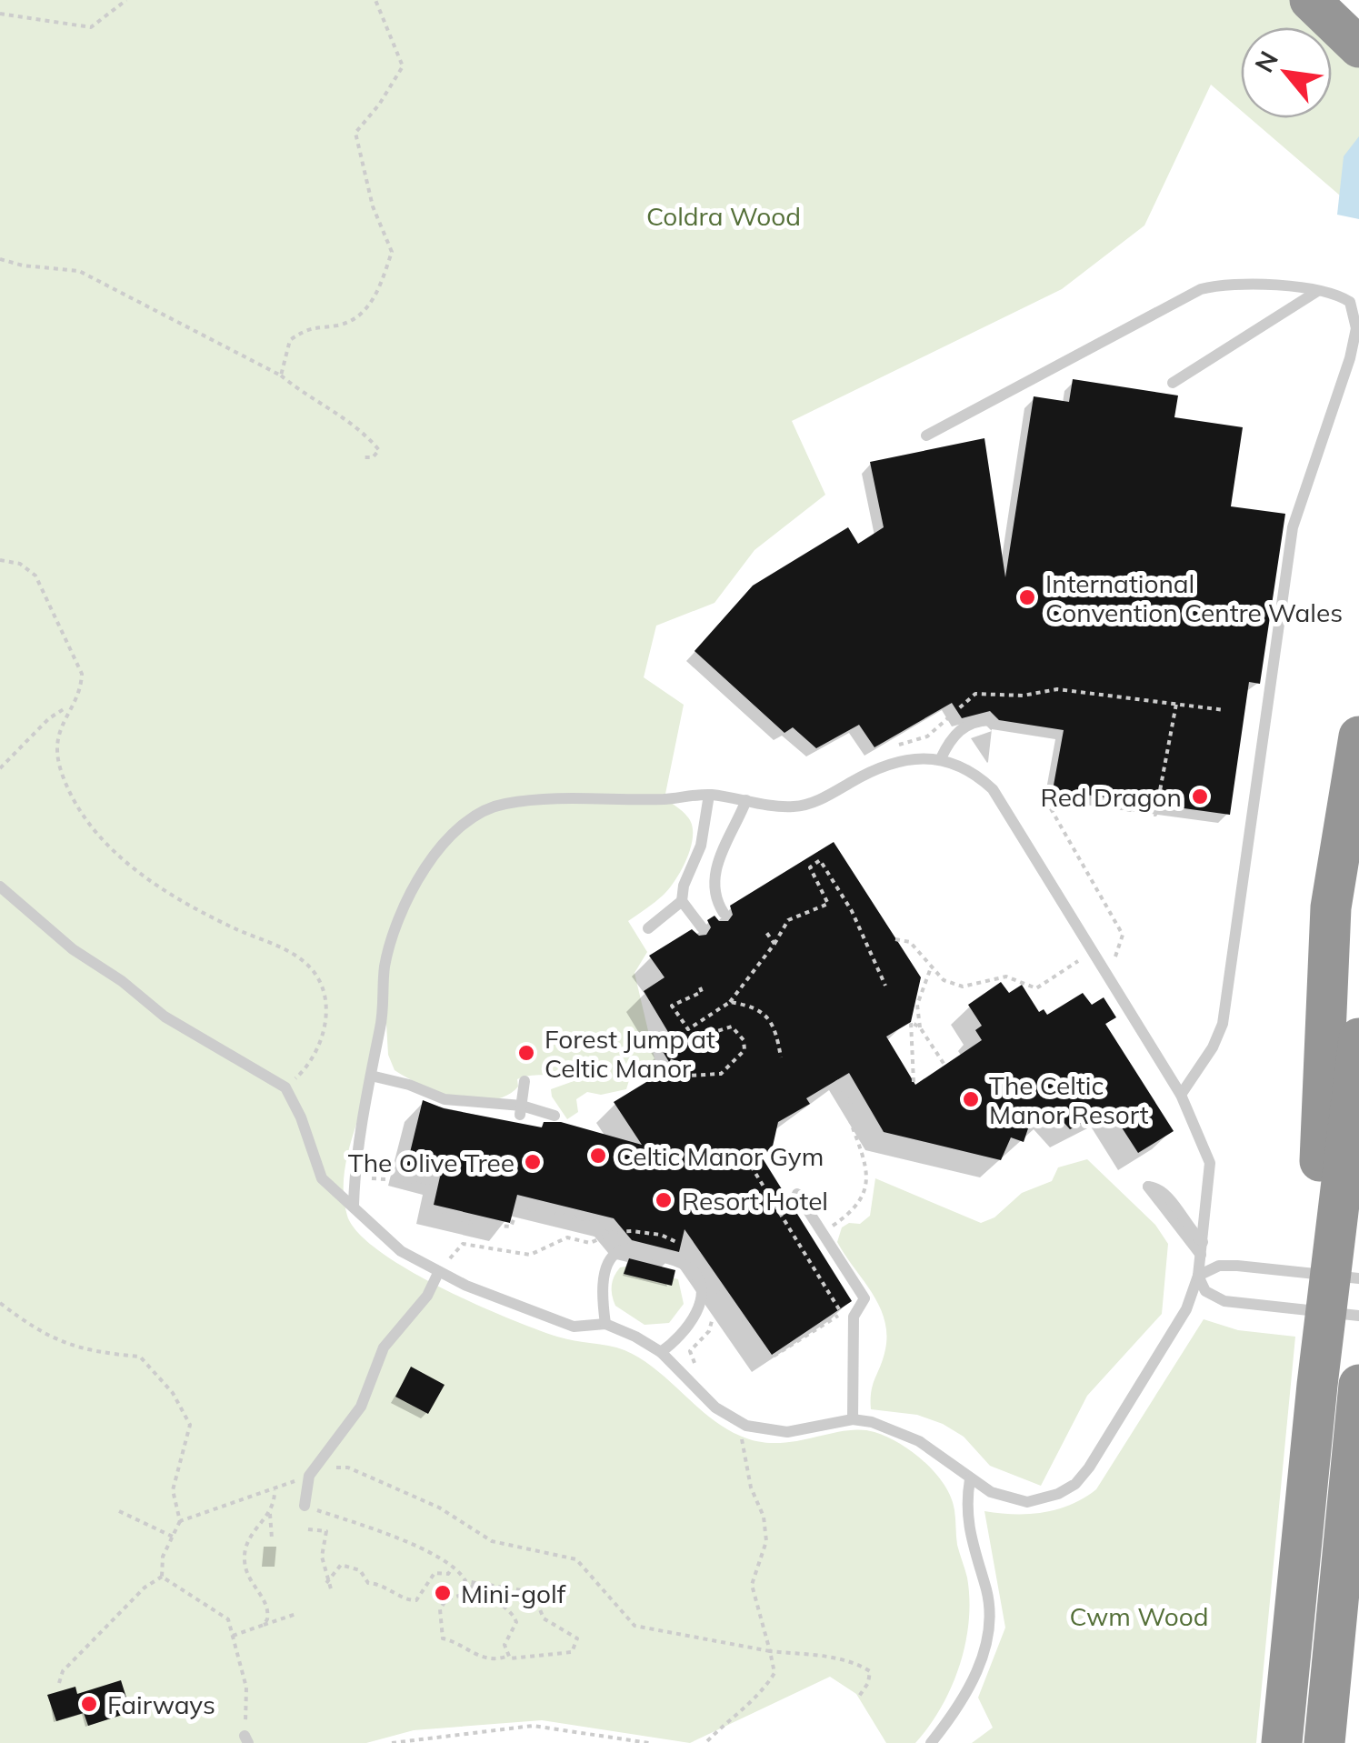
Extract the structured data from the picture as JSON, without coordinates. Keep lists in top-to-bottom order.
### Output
{
  "parks": ["Coldra Wood", "Cwm Wood"],
  "places": [
    "International Convention Centre Wales",
    "Red Dragon",
    "Forest Jump at Celtic Manor",
    "The Celtic Manor Resort",
    "Celtic Manor Gym",
    "The Olive Tree",
    "Resort Hotel",
    "Mini-golf",
    "Fairways"
  ],
  "north": "top left"
}
